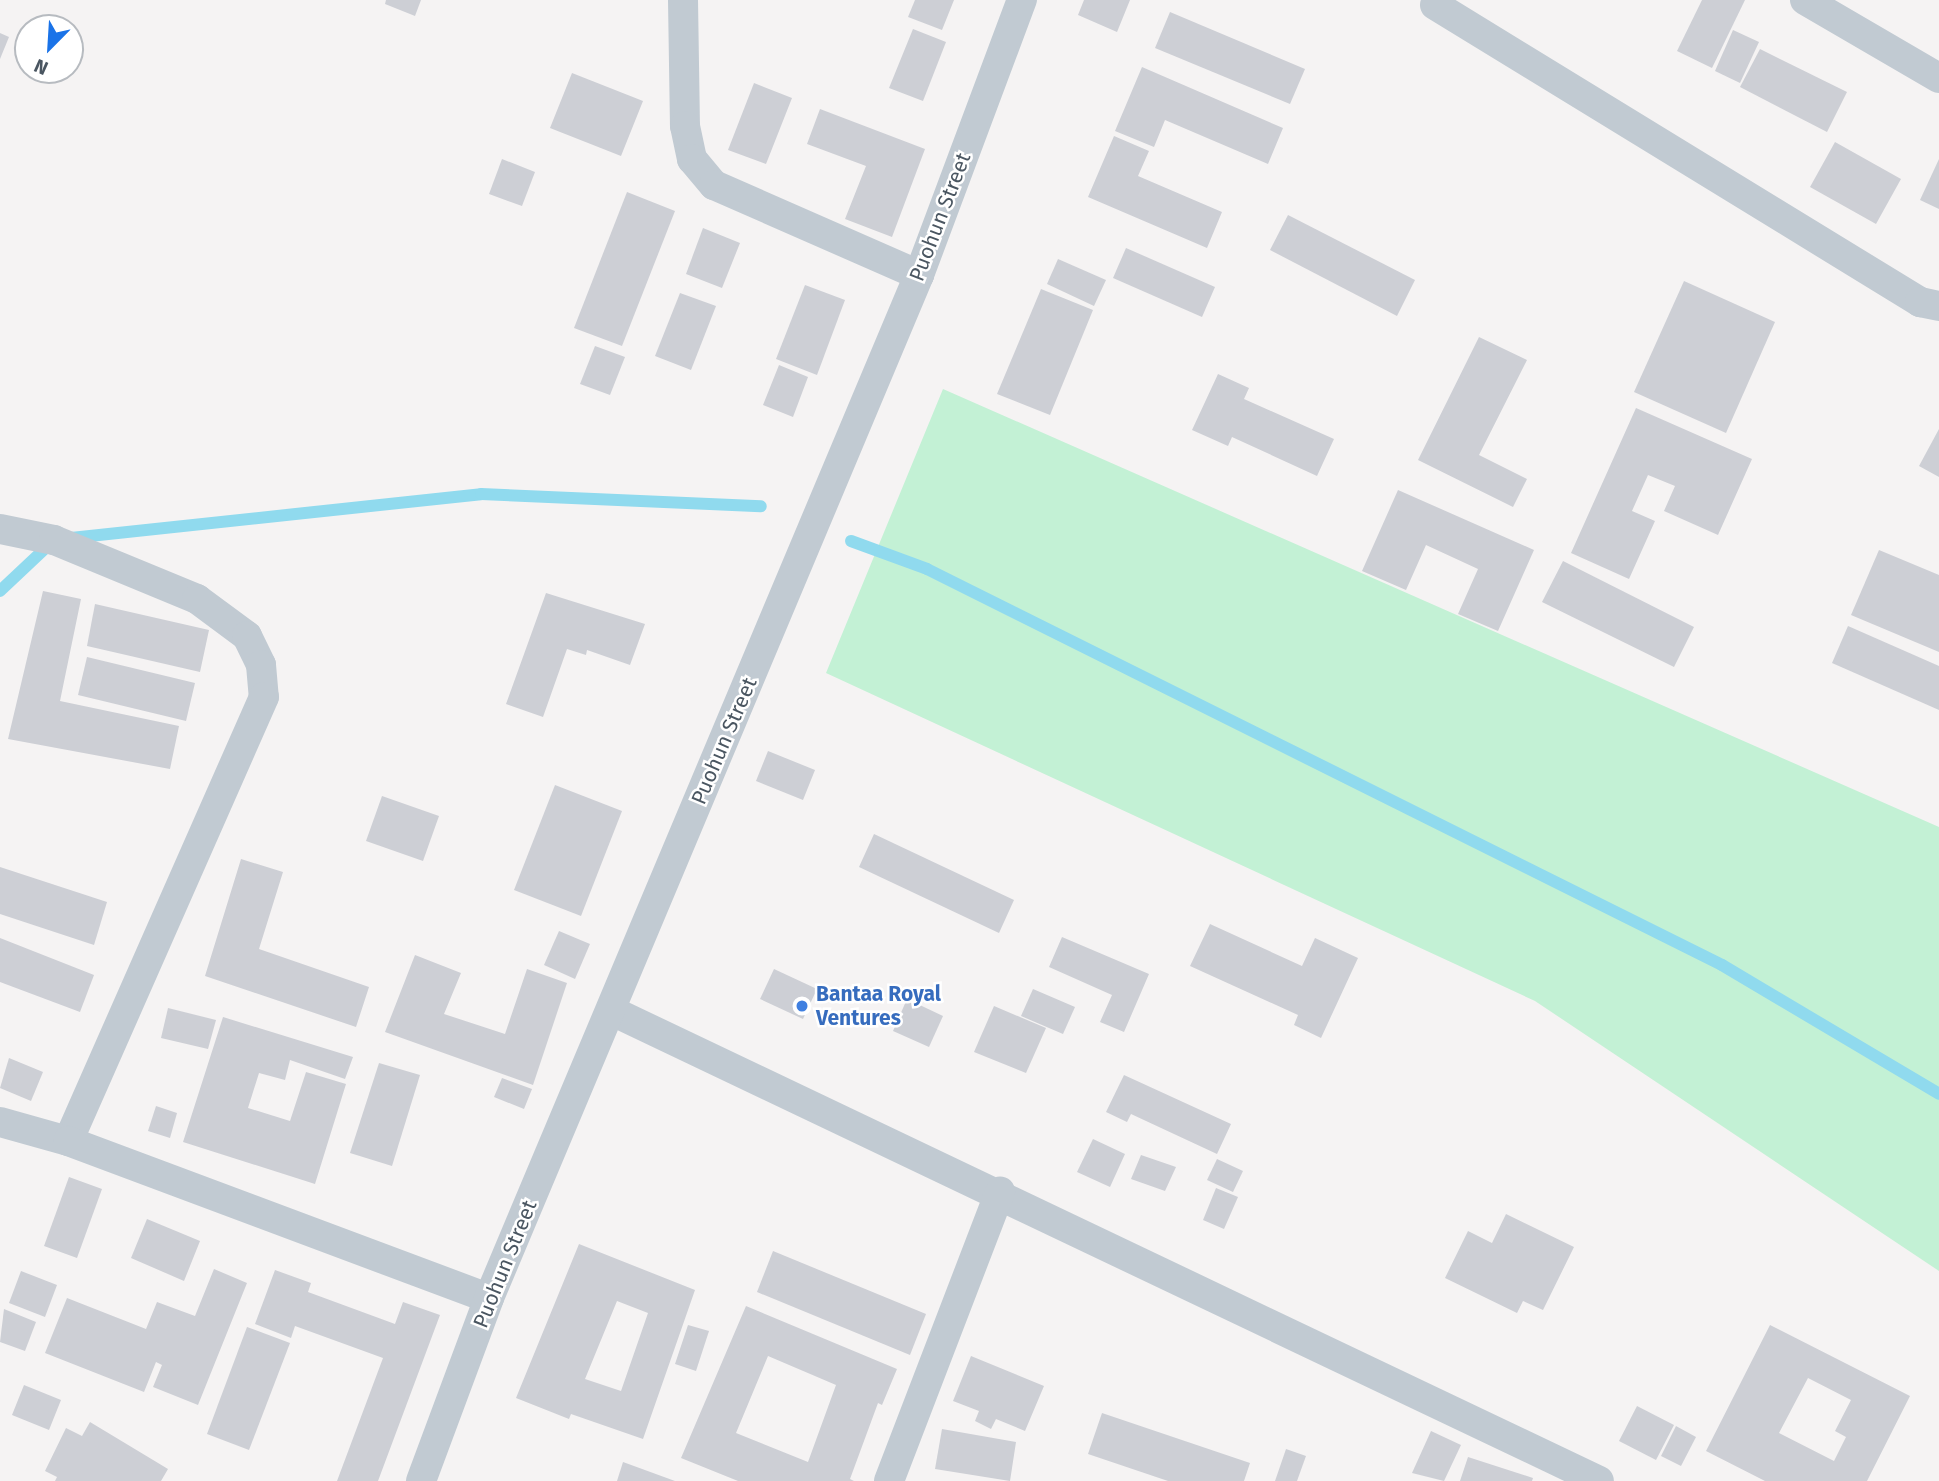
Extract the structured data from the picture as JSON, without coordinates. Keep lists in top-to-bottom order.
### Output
{
  "streets": {
    "street": ["Puohun Street"]
  },
  "places": ["Bantaa Royal Ventures"],
  "north": "bottom left"
}
